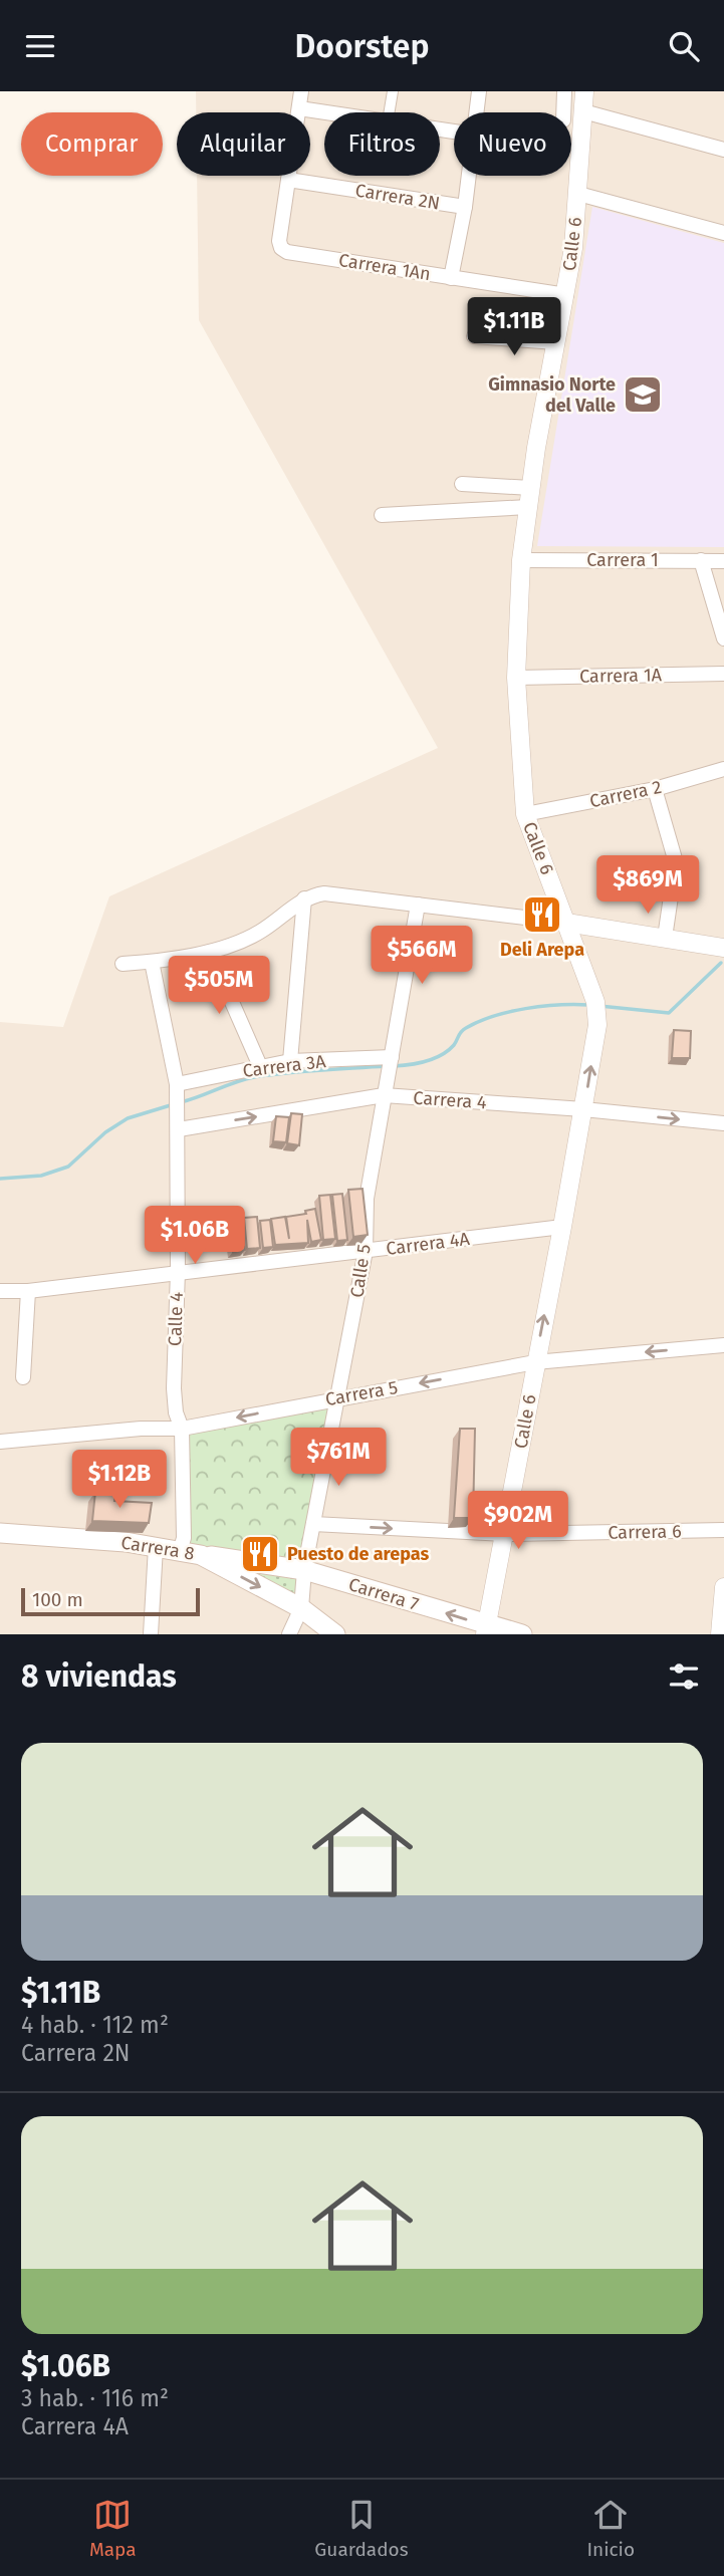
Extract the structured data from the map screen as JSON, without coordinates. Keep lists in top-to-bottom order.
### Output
{
  "streets": {
    "main road": ["Carrera 8", "Carrera 7"],
    "street": [
      "Carrera 2N",
      "Calle 6",
      "Carrera 1An",
      "Carrera 1",
      "Carrera 1A",
      "Carrera 2",
      "Carrera 3A",
      "Carrera 4",
      "Carrera 4A",
      "Calle 5",
      "Calle 4",
      "Carrera 5",
      "Carrera 6"
    ]
  },
  "crossings": [
    ["Carrera 2N", "Carrera 1An"],
    ["Calle 6", "Carrera 1An"],
    ["Calle 6", "Carrera 1"],
    ["Calle 6", "Carrera 1A"],
    ["Calle 6", "Carrera 2"],
    ["Calle 6", "Carrera 4"],
    ["Calle 6", "Carrera 4A"],
    ["Calle 6", "Carrera 5"],
    ["Calle 6", "Carrera 6"],
    ["Calle 6", "Carrera 7"],
    ["Carrera 3A", "Calle 5"],
    ["Carrera 3A", "Calle 4"],
    ["Carrera 4", "Calle 5"],
    ["Carrera 4", "Calle 4"],
    ["Carrera 4A", "Calle 5"],
    ["Carrera 4A", "Calle 4"],
    ["Calle 5", "Carrera 5"],
    ["Calle 5", "Carrera 6"],
    ["Calle 5", "Carrera 8"],
    ["Calle 5", "Carrera 7"],
    ["Calle 4", "Carrera 5"],
    ["Calle 4", "Carrera 8"],
    ["Carrera 8", "Carrera 7"]
  ],
  "one_way": [
    "Carrera 4",
    "Carrera 5",
    "Carrera 6",
    "Carrera 7"
  ],
  "places": {
    "school or university": ["Gimnasio Norte del Valle"],
    "restaurant": ["Deli Arepa", "Puesto de arepas"]
  },
  "scale_bar": "100 m",
  "page": {
    "header": "Doorstep",
    "chip": [
      "Comprar",
      "Alquilar",
      "Filtros",
      "Nuevo"
    ],
    "price": [
      "$1.11B",
      "$869M",
      "$566M",
      "$505M",
      "$1.06B",
      "$761M",
      "$1.12B",
      "$902M"
    ],
    "scale": "100 m",
    "heading": "8 viviendas",
    "list": [
      {
        "name": "$1.11B",
        "note": "4 hab. · 112 m² · Carrera 2N"
      },
      {
        "name": "$1.06B",
        "note": "3 hab. · 116 m² · Carrera 4A"
      }
    ],
    "tabs": ["Mapa", "Guardados", "Inicio"]
  }
}
